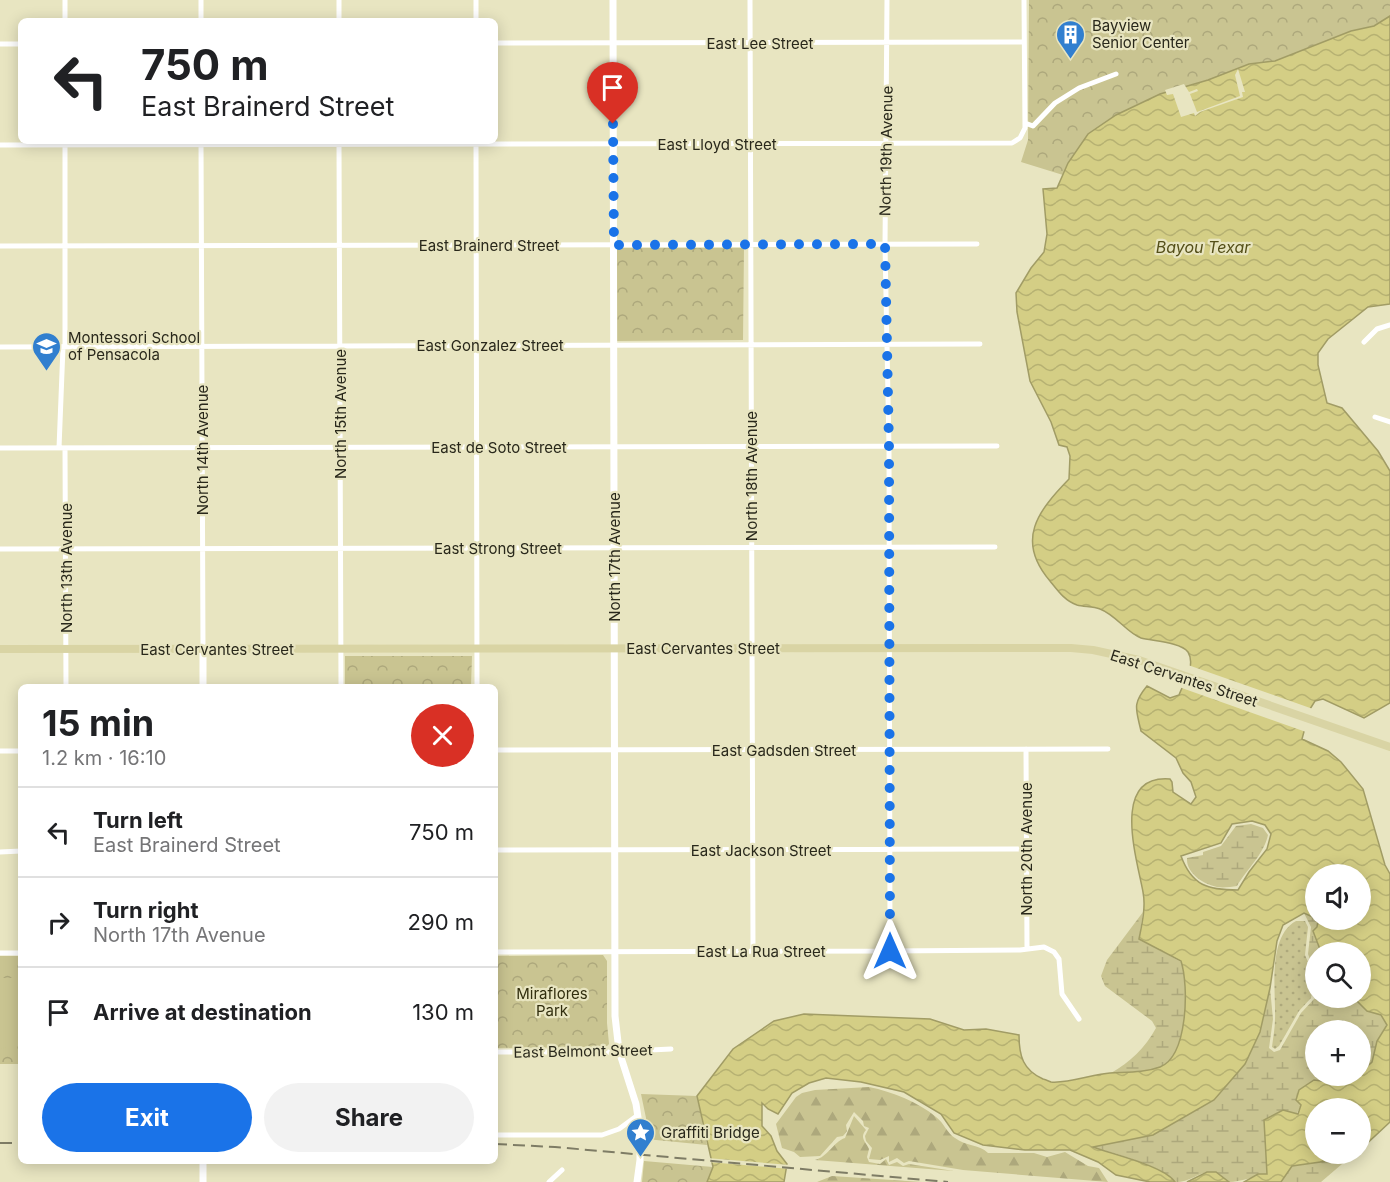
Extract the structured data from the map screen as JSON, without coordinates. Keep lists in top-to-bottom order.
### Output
{
  "streets": {
    "main road": ["East Cervantes Street"],
    "street": [
      "East Lee Street",
      "East Lloyd Street",
      "North 19th Avenue",
      "East Brainerd Street",
      "East Gonzalez Street",
      "North 15th Avenue",
      "East de Soto Street",
      "North 14th Avenue",
      "North 18th Avenue",
      "East Strong Street",
      "North 17th Avenue",
      "North 13th Avenue",
      "East Gadsden Street",
      "North 20th Avenue",
      "East Jackson Street",
      "East La Rua Street",
      "East Belmont Street"
    ]
  },
  "crossings": [
    ["East Lee Street", "North 19th Avenue"],
    ["East Lee Street", "North 18th Avenue"],
    ["East Lee Street", "North 17th Avenue"],
    ["East Lloyd Street", "North 19th Avenue"],
    ["East Lloyd Street", "North 18th Avenue"],
    ["East Lloyd Street", "North 17th Avenue"],
    ["East Lloyd Street", "North 13th Avenue"],
    ["North 19th Avenue", "East Brainerd Street"],
    ["North 19th Avenue", "East Gonzalez Street"],
    ["North 19th Avenue", "East de Soto Street"],
    ["North 19th Avenue", "East Strong Street"],
    ["North 19th Avenue", "East Cervantes Street"],
    ["North 19th Avenue", "East Gadsden Street"],
    ["North 19th Avenue", "East Jackson Street"],
    ["North 19th Avenue", "East La Rua Street"],
    ["East Brainerd Street", "North 15th Avenue"],
    ["East Brainerd Street", "North 14th Avenue"],
    ["East Brainerd Street", "North 18th Avenue"],
    ["East Brainerd Street", "North 17th Avenue"],
    ["East Brainerd Street", "North 13th Avenue"],
    ["East Gonzalez Street", "North 15th Avenue"],
    ["East Gonzalez Street", "North 14th Avenue"],
    ["East Gonzalez Street", "North 18th Avenue"],
    ["East Gonzalez Street", "North 17th Avenue"],
    ["East Gonzalez Street", "North 13th Avenue"],
    ["North 15th Avenue", "East de Soto Street"],
    ["North 15th Avenue", "East Strong Street"],
    ["North 15th Avenue", "East Cervantes Street"],
    ["East de Soto Street", "North 14th Avenue"],
    ["East de Soto Street", "North 18th Avenue"],
    ["East de Soto Street", "North 17th Avenue"],
    ["East de Soto Street", "North 13th Avenue"],
    ["North 14th Avenue", "East Strong Street"],
    ["North 14th Avenue", "East Cervantes Street"],
    ["North 18th Avenue", "East Strong Street"],
    ["North 18th Avenue", "East Cervantes Street"],
    ["North 18th Avenue", "East Gadsden Street"],
    ["North 18th Avenue", "East Jackson Street"],
    ["North 18th Avenue", "East La Rua Street"],
    ["East Strong Street", "North 17th Avenue"],
    ["East Strong Street", "North 13th Avenue"],
    ["North 17th Avenue", "East Cervantes Street"],
    ["North 17th Avenue", "East Gadsden Street"],
    ["North 17th Avenue", "East Jackson Street"],
    ["North 17th Avenue", "East La Rua Street"],
    ["North 17th Avenue", "East Belmont Street"],
    ["North 13th Avenue", "East Cervantes Street"],
    ["East Gadsden Street", "North 20th Avenue"],
    ["North 20th Avenue", "East Jackson Street"],
    ["North 20th Avenue", "East La Rua Street"]
  ],
  "water": ["Bayou Texar"],
  "parks": ["Miraflores Park"],
  "places": {
    "building": ["Bayview Senior Center"],
    "school or university": ["Montessori School of Pensacola"],
    "place": ["Graffiti Bridge"]
  },
  "page": {
    "turn": ["750 m", "East Brainerd Street"],
    "heading": ["15 min", "1.2 km · 16:10"],
    "list": [
      {
        "name": "Turn left",
        "note": "East Brainerd Street",
        "value": "750 m"
      },
      {
        "name": "Turn right",
        "note": "North 17th Avenue",
        "value": "290 m"
      },
      {
        "name": "Arrive at destination",
        "value": "130 m"
      }
    ],
    "map_buttons": ["+", "−"],
    "buttons": ["Exit", "Share"]
  }
}
